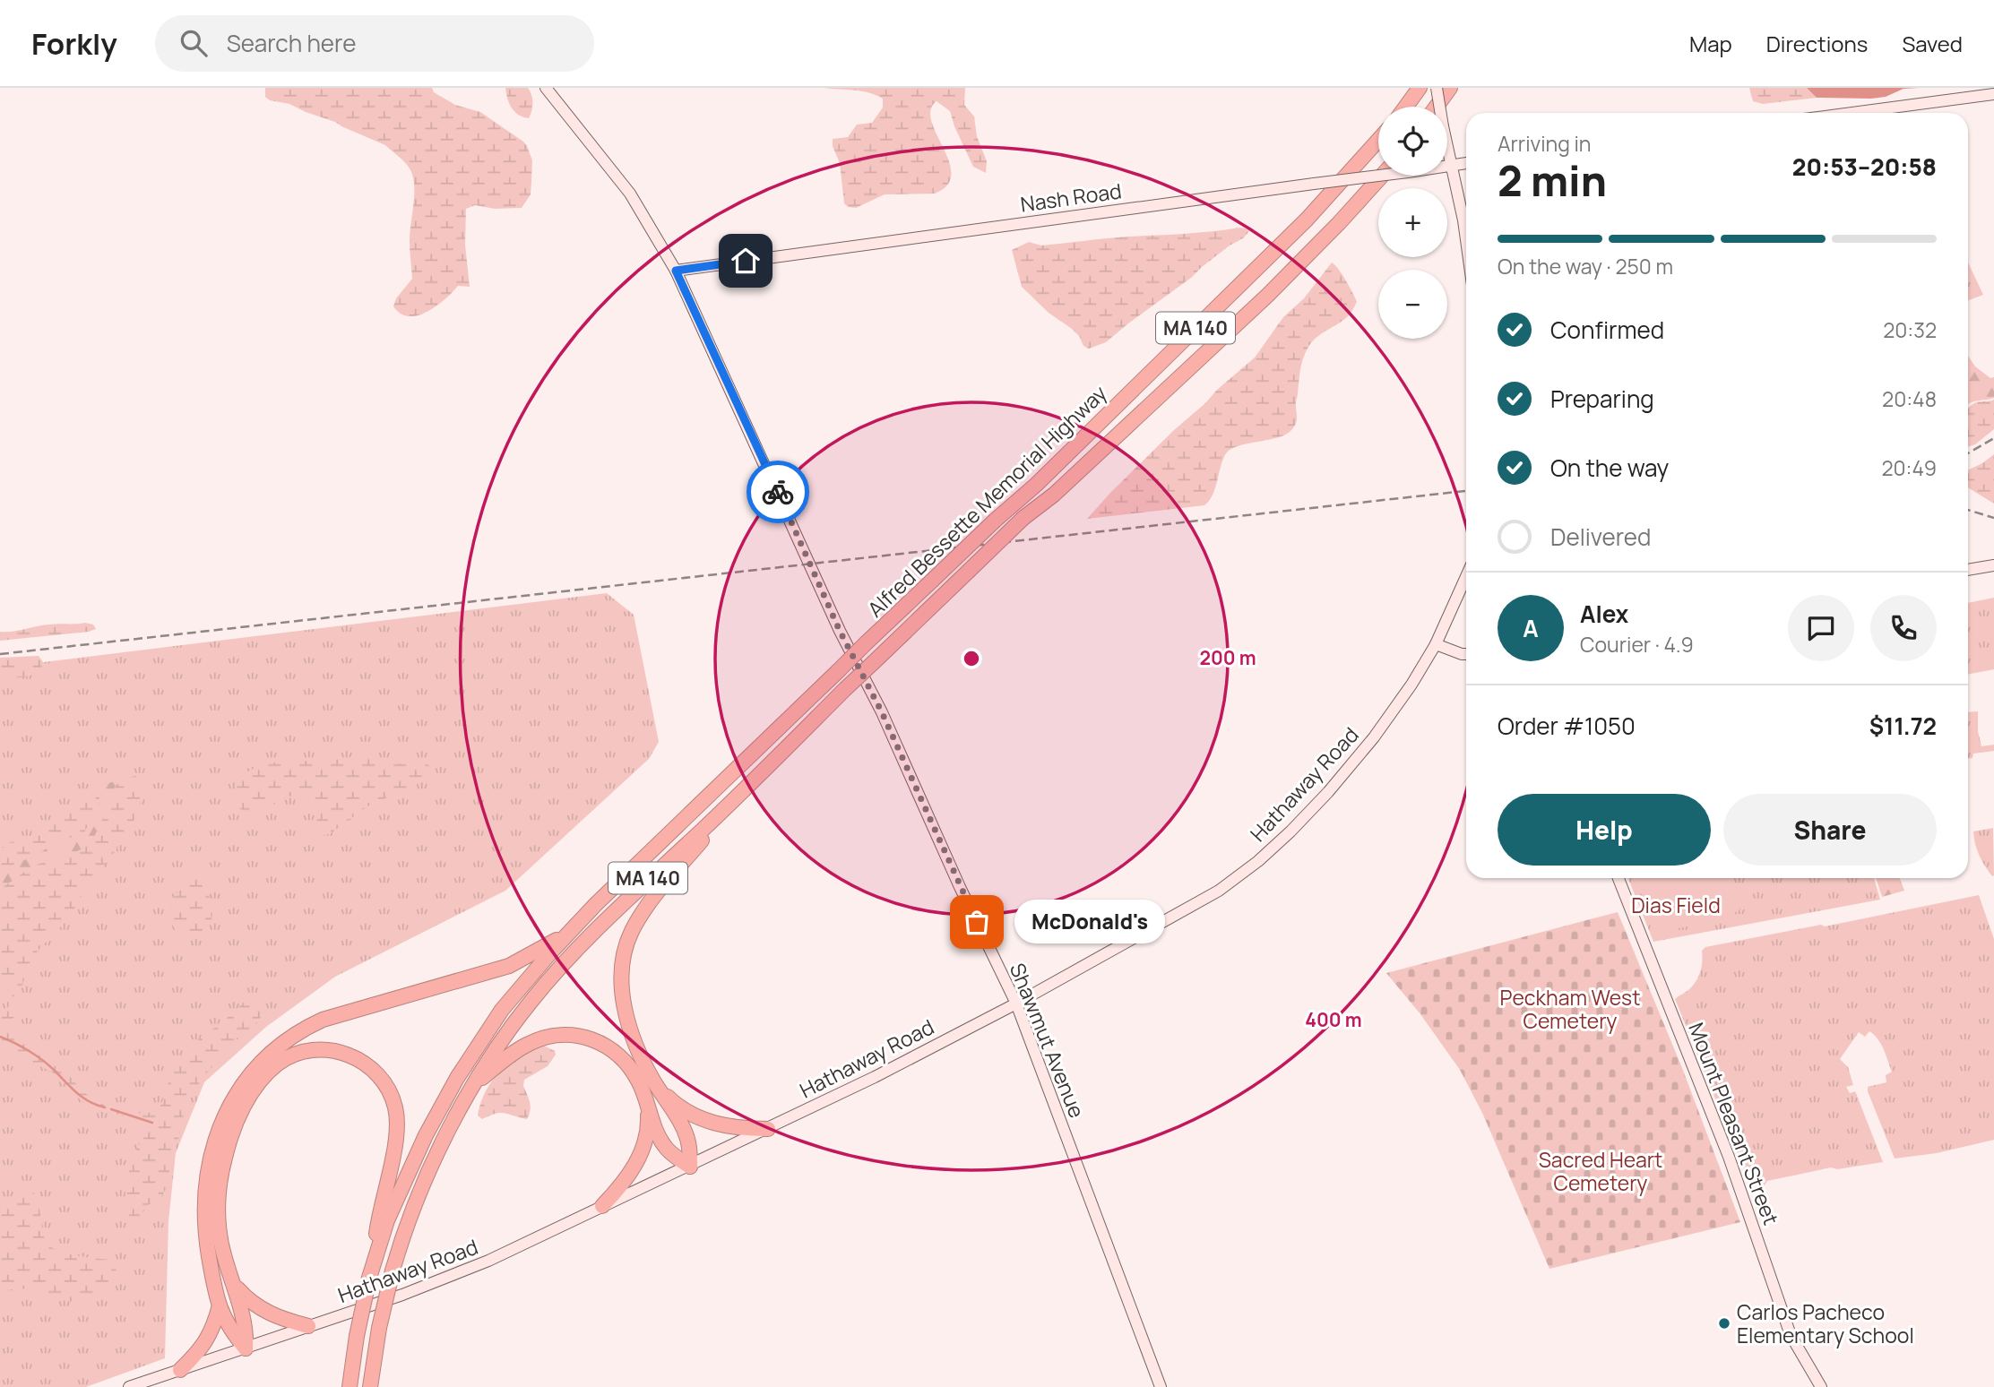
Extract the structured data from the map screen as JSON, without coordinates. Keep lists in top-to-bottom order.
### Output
{
  "streets": {
    "highway": ["MA 140", "Alfred Bessette Memorial Highway"],
    "main road": [
      "Nash Road",
      "Hathaway Road",
      "Shawmut Avenue",
      "Mount Pleasant Street"
    ]
  },
  "crossings": [
    ["Nash Road", "Shawmut Avenue"],
    ["Hathaway Road", "Shawmut Avenue"]
  ],
  "parks": ["Dias Field", "Peckham West Cemetery", "Sacred Heart Cemetery"],
  "places": ["McDonald's", "Carlos Pacheco Elementary School"],
  "page": {
    "header": "Forkly",
    "search": "Search here",
    "nav": ["Map", "Directions", "Saved"],
    "map_buttons": ["+", "−"],
    "heading": ["2 min", "Arriving in", "20:53–20:58"],
    "panel": [
      "Alex",
      "Courier · 4.9",
      "Order #1050",
      "$11.72"
    ],
    "bar": "On the way · 250 m",
    "list": [
      ["Confirmed", "20:32"],
      ["Preparing", "20:48"],
      ["On the way", "20:49"],
      "Delivered"
    ],
    "round": "A",
    "buttons": ["Help", "Share"],
    "bubble": "McDonald's"
  },
  "rings": ["200 m", "400 m"]
}
